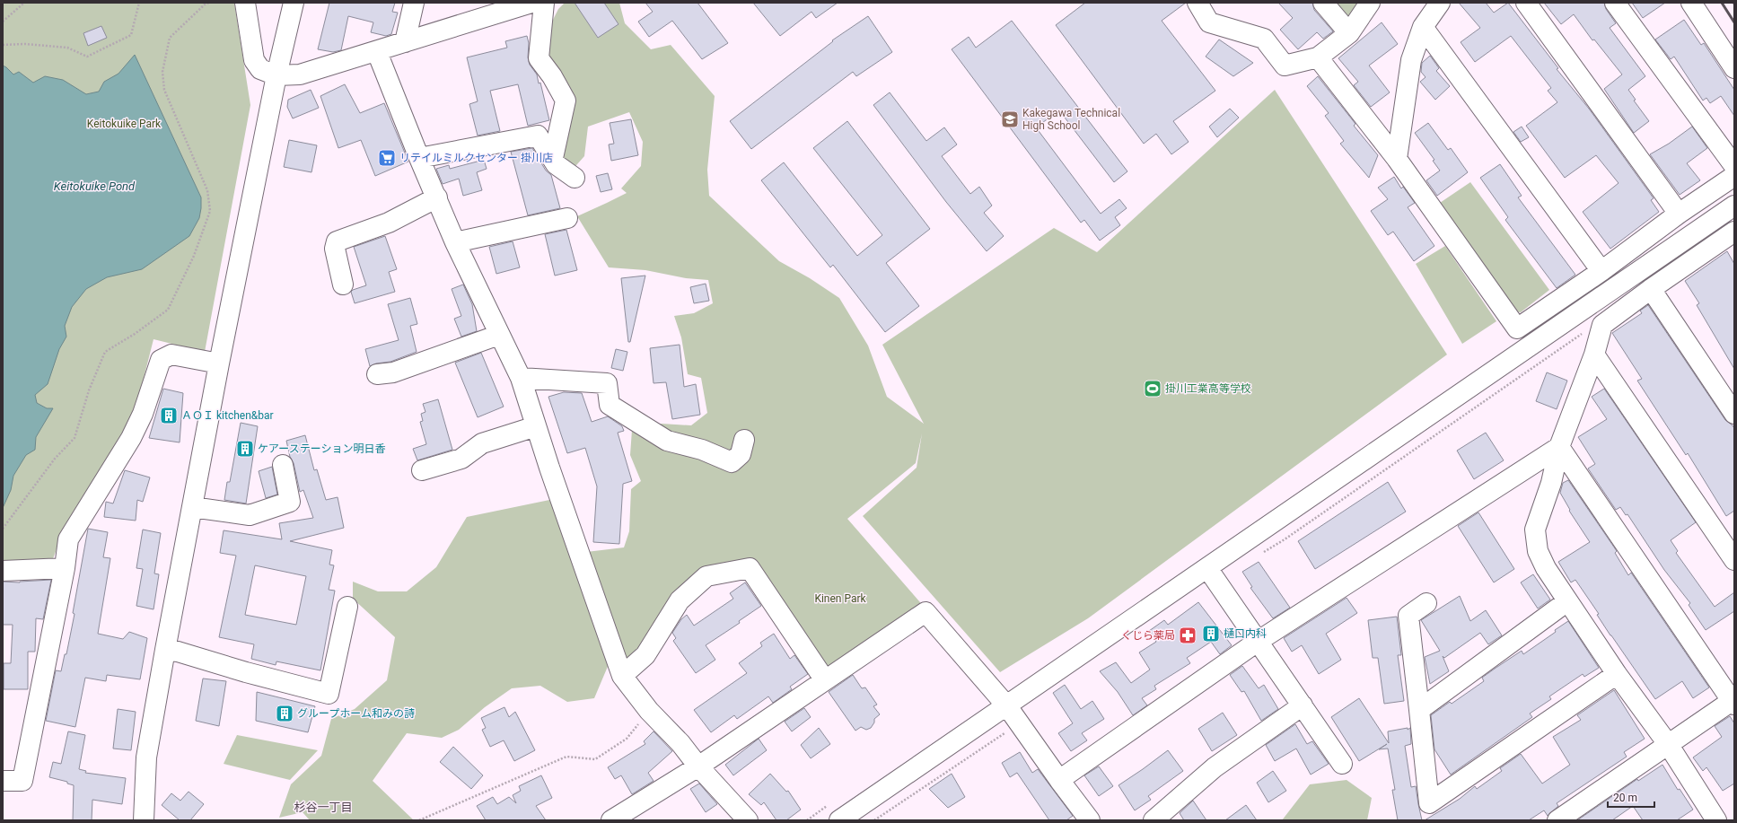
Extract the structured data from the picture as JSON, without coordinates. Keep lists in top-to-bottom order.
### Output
{
  "districts": ["杉谷一丁目"],
  "water": ["Keitokuike Pond"],
  "parks": ["Keitokuike Park", "Kinen Park"],
  "places": {
    "school or university": ["Kakegawa Technical High School"],
    "supermarket": ["リテイルミルクセンター 掛川店"],
    "sports": ["掛川工業高等学校"],
    "building": [
      "ＡＯＩ kitchen&bar",
      "ケアーステーション明日香",
      "樋口内科",
      "グループホーム和みの詩"
    ],
    "pharmacy": ["くじら薬局"]
  },
  "scale_bar": "20 m"
}
